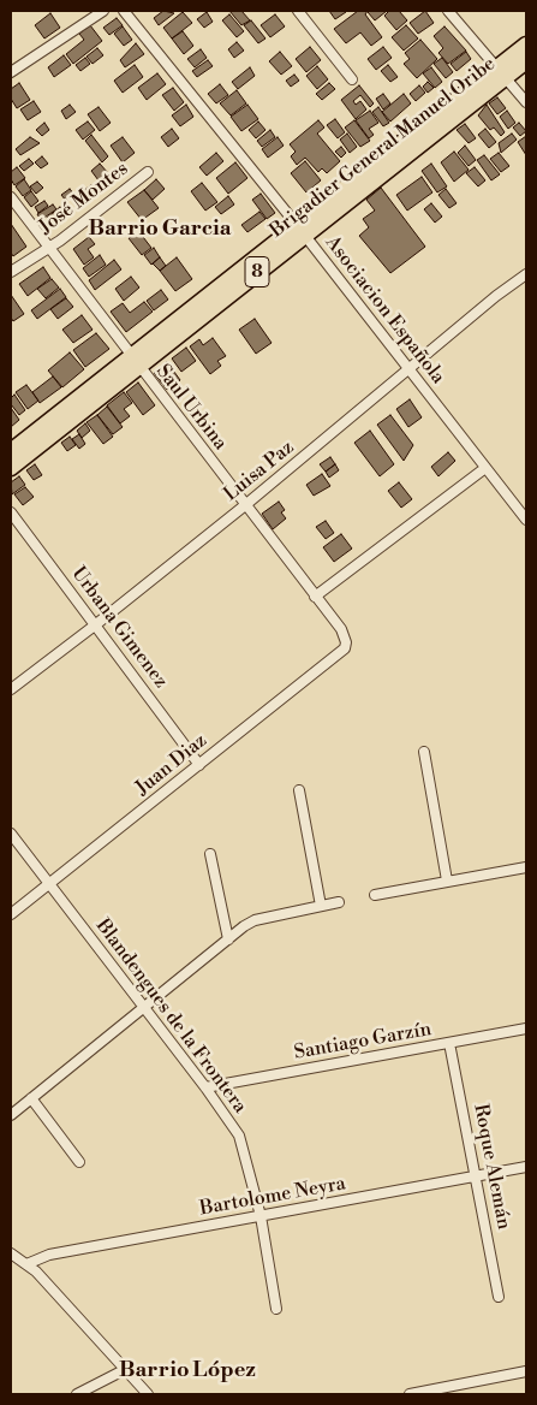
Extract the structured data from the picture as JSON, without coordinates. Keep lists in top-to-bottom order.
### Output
{
  "streets": {
    "main road": ["Brigadier General Manuel Oribe", "8"],
    "street": [
      "José Montes",
      "Asociacion Española",
      "Saul Urbina",
      "Luisa Paz",
      "Urbana Gimenez",
      "Juan Diaz",
      "Blandengues de la Frontera",
      "Santiago Garzín",
      "Roque Alemán",
      "Bartolome Neyra"
    ]
  },
  "crossings": [
    ["Brigadier General Manuel Oribe", "Asociacion Española"],
    ["Brigadier General Manuel Oribe", "Saul Urbina"],
    ["José Montes", "Saul Urbina"],
    ["Asociacion Española", "Luisa Paz"],
    ["Saul Urbina", "Luisa Paz"],
    ["Saul Urbina", "Juan Diaz"],
    ["Luisa Paz", "Urbana Gimenez"],
    ["Urbana Gimenez", "Juan Diaz"],
    ["Juan Diaz", "Blandengues de la Frontera"],
    ["Blandengues de la Frontera", "Santiago Garzín"],
    ["Blandengues de la Frontera", "Bartolome Neyra"],
    ["Santiago Garzín", "Roque Alemán"],
    ["Roque Alemán", "Bartolome Neyra"]
  ],
  "districts": ["Barrio Garcia", "Barrio López"]
}
